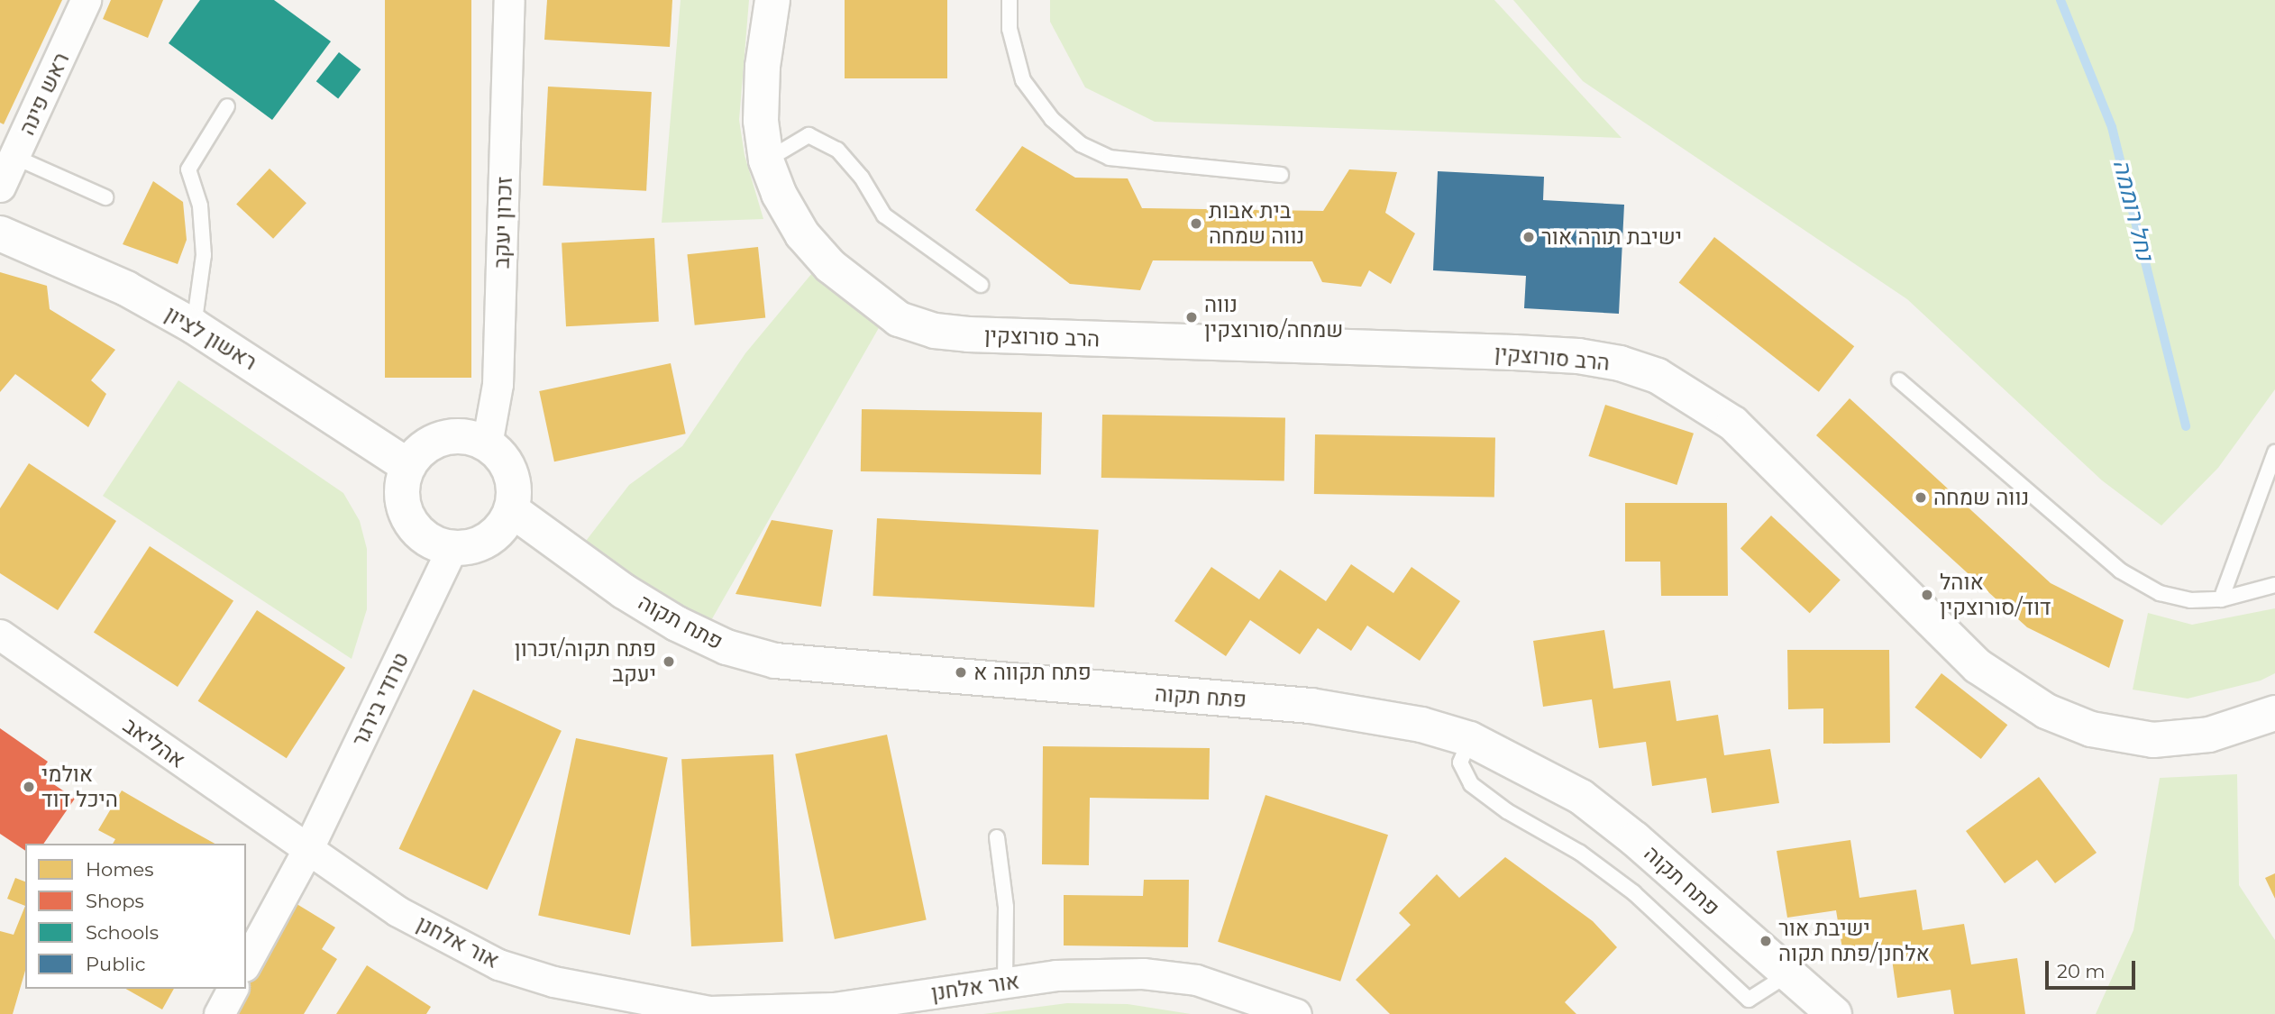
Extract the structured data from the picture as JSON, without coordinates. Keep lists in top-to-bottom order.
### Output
{
  "streets": {
    "street": [
      "ראש פינה",
      "זכרון יעקב",
      "הרב סורוצקין",
      "ראשון לציון",
      "פתח תקוה",
      "טרודי בירגר",
      "אהליאב",
      "אור אלחנן"
    ]
  },
  "crossings": [
    ["זכרון יעקב", "ראשון לציון"],
    ["זכרון יעקב", "פתח תקוה"],
    ["זכרון יעקב", "טרודי בירגר"],
    ["ראשון לציון", "פתח תקוה"],
    ["ראשון לציון", "טרודי בירגר"],
    ["פתח תקוה", "טרודי בירגר"],
    ["טרודי בירגר", "אהליאב"],
    ["טרודי בירגר", "אור אלחנן"],
    ["אהליאב", "אור אלחנן"]
  ],
  "water": ["נחל רוממה"],
  "places": [
    "בית אבות נווה שמחה",
    "ישיבת תורה אור",
    "נווה שמחה/סורוצקין",
    "נווה שמחה",
    "אוהל דוד/סורוצקין",
    "פתח תקוה/זכרון יעקב",
    "פתח תקווה א",
    "אולמי היכל דוד",
    "ישיבת אור אלחנן/פתח תקוה"
  ],
  "legend": [
    "Homes",
    "Shops",
    "Schools",
    "Public"
  ],
  "scale_bar": "20 m"
}
